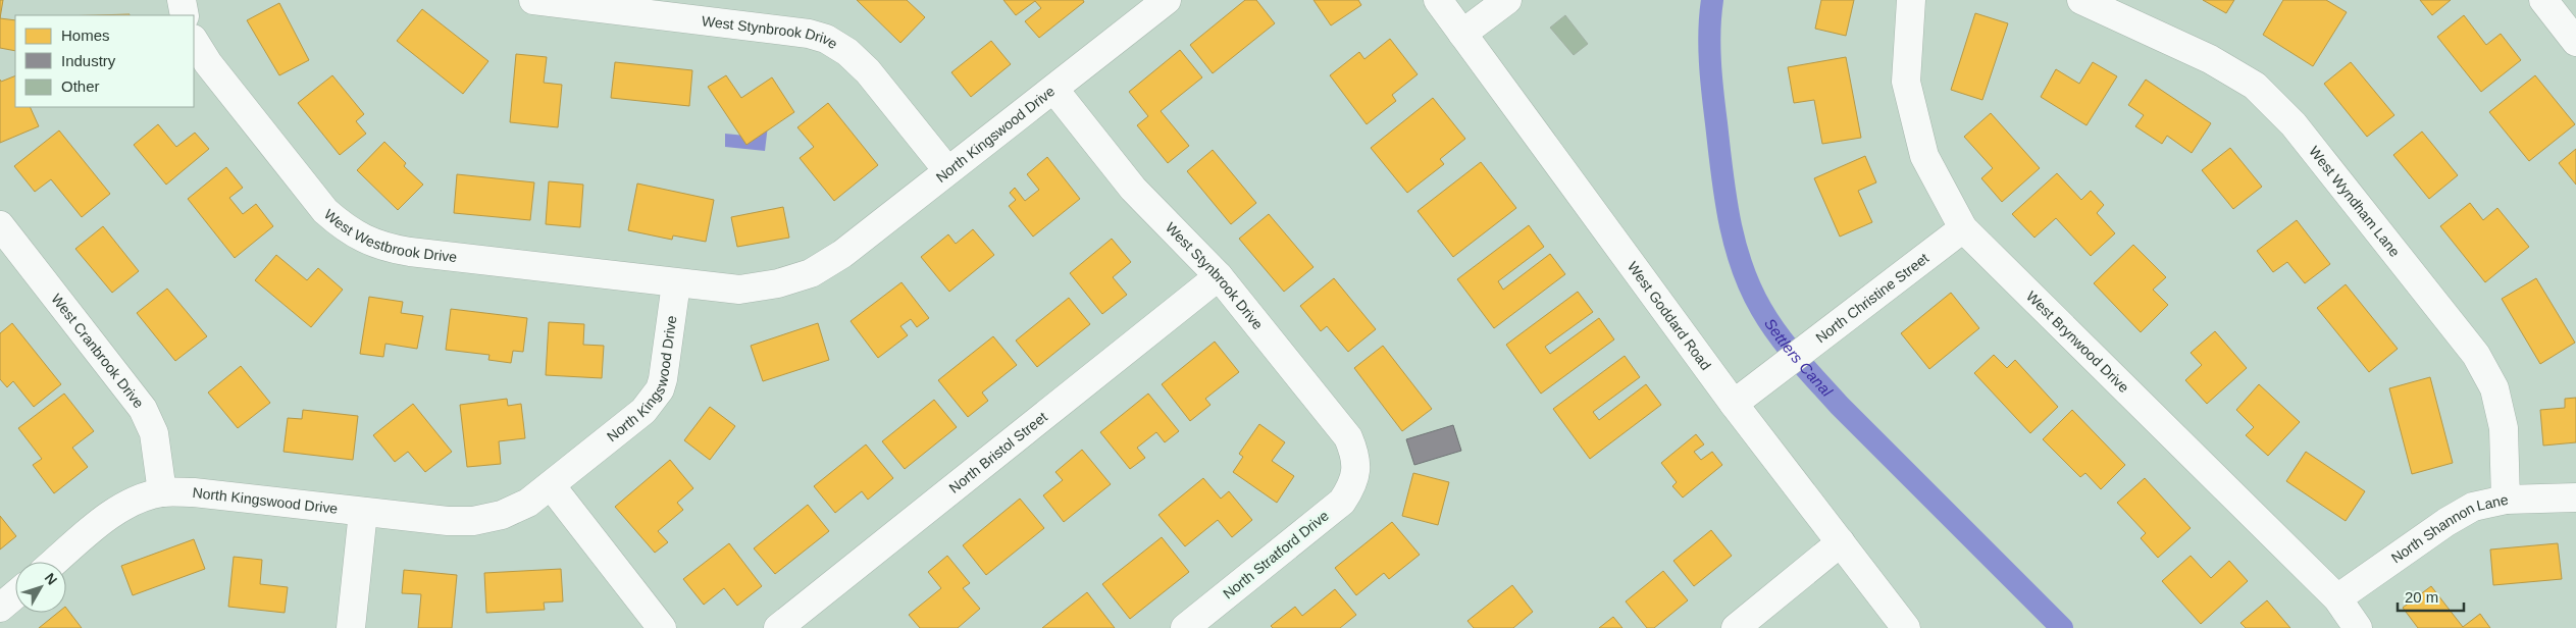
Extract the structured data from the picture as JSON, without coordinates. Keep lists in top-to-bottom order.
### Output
{
  "streets": {
    "street": [
      "West Stynbrook Drive",
      "North Kingswood Drive",
      "West Wyndham Lane",
      "West Westbrook Drive",
      "North Christine Street",
      "West Goddard Road",
      "West Brynwood Drive",
      "West Cranbrook Drive",
      "North Bristol Street",
      "North Shannon Lane",
      "North Stratford Drive"
    ]
  },
  "crossings": [
    ["West Stynbrook Drive", "North Kingswood Drive"],
    ["West Stynbrook Drive", "North Bristol Street"],
    ["West Stynbrook Drive", "North Stratford Drive"],
    ["North Kingswood Drive", "West Westbrook Drive"],
    ["North Kingswood Drive", "West Cranbrook Drive"],
    ["West Wyndham Lane", "North Shannon Lane"],
    ["North Christine Street", "West Goddard Road"],
    ["North Christine Street", "West Brynwood Drive"],
    ["West Brynwood Drive", "North Shannon Lane"]
  ],
  "water": ["Settlers Canal"],
  "legend": ["Homes", "Industry", "Other"],
  "scale_bar": "20 m",
  "north": "top right"
}
